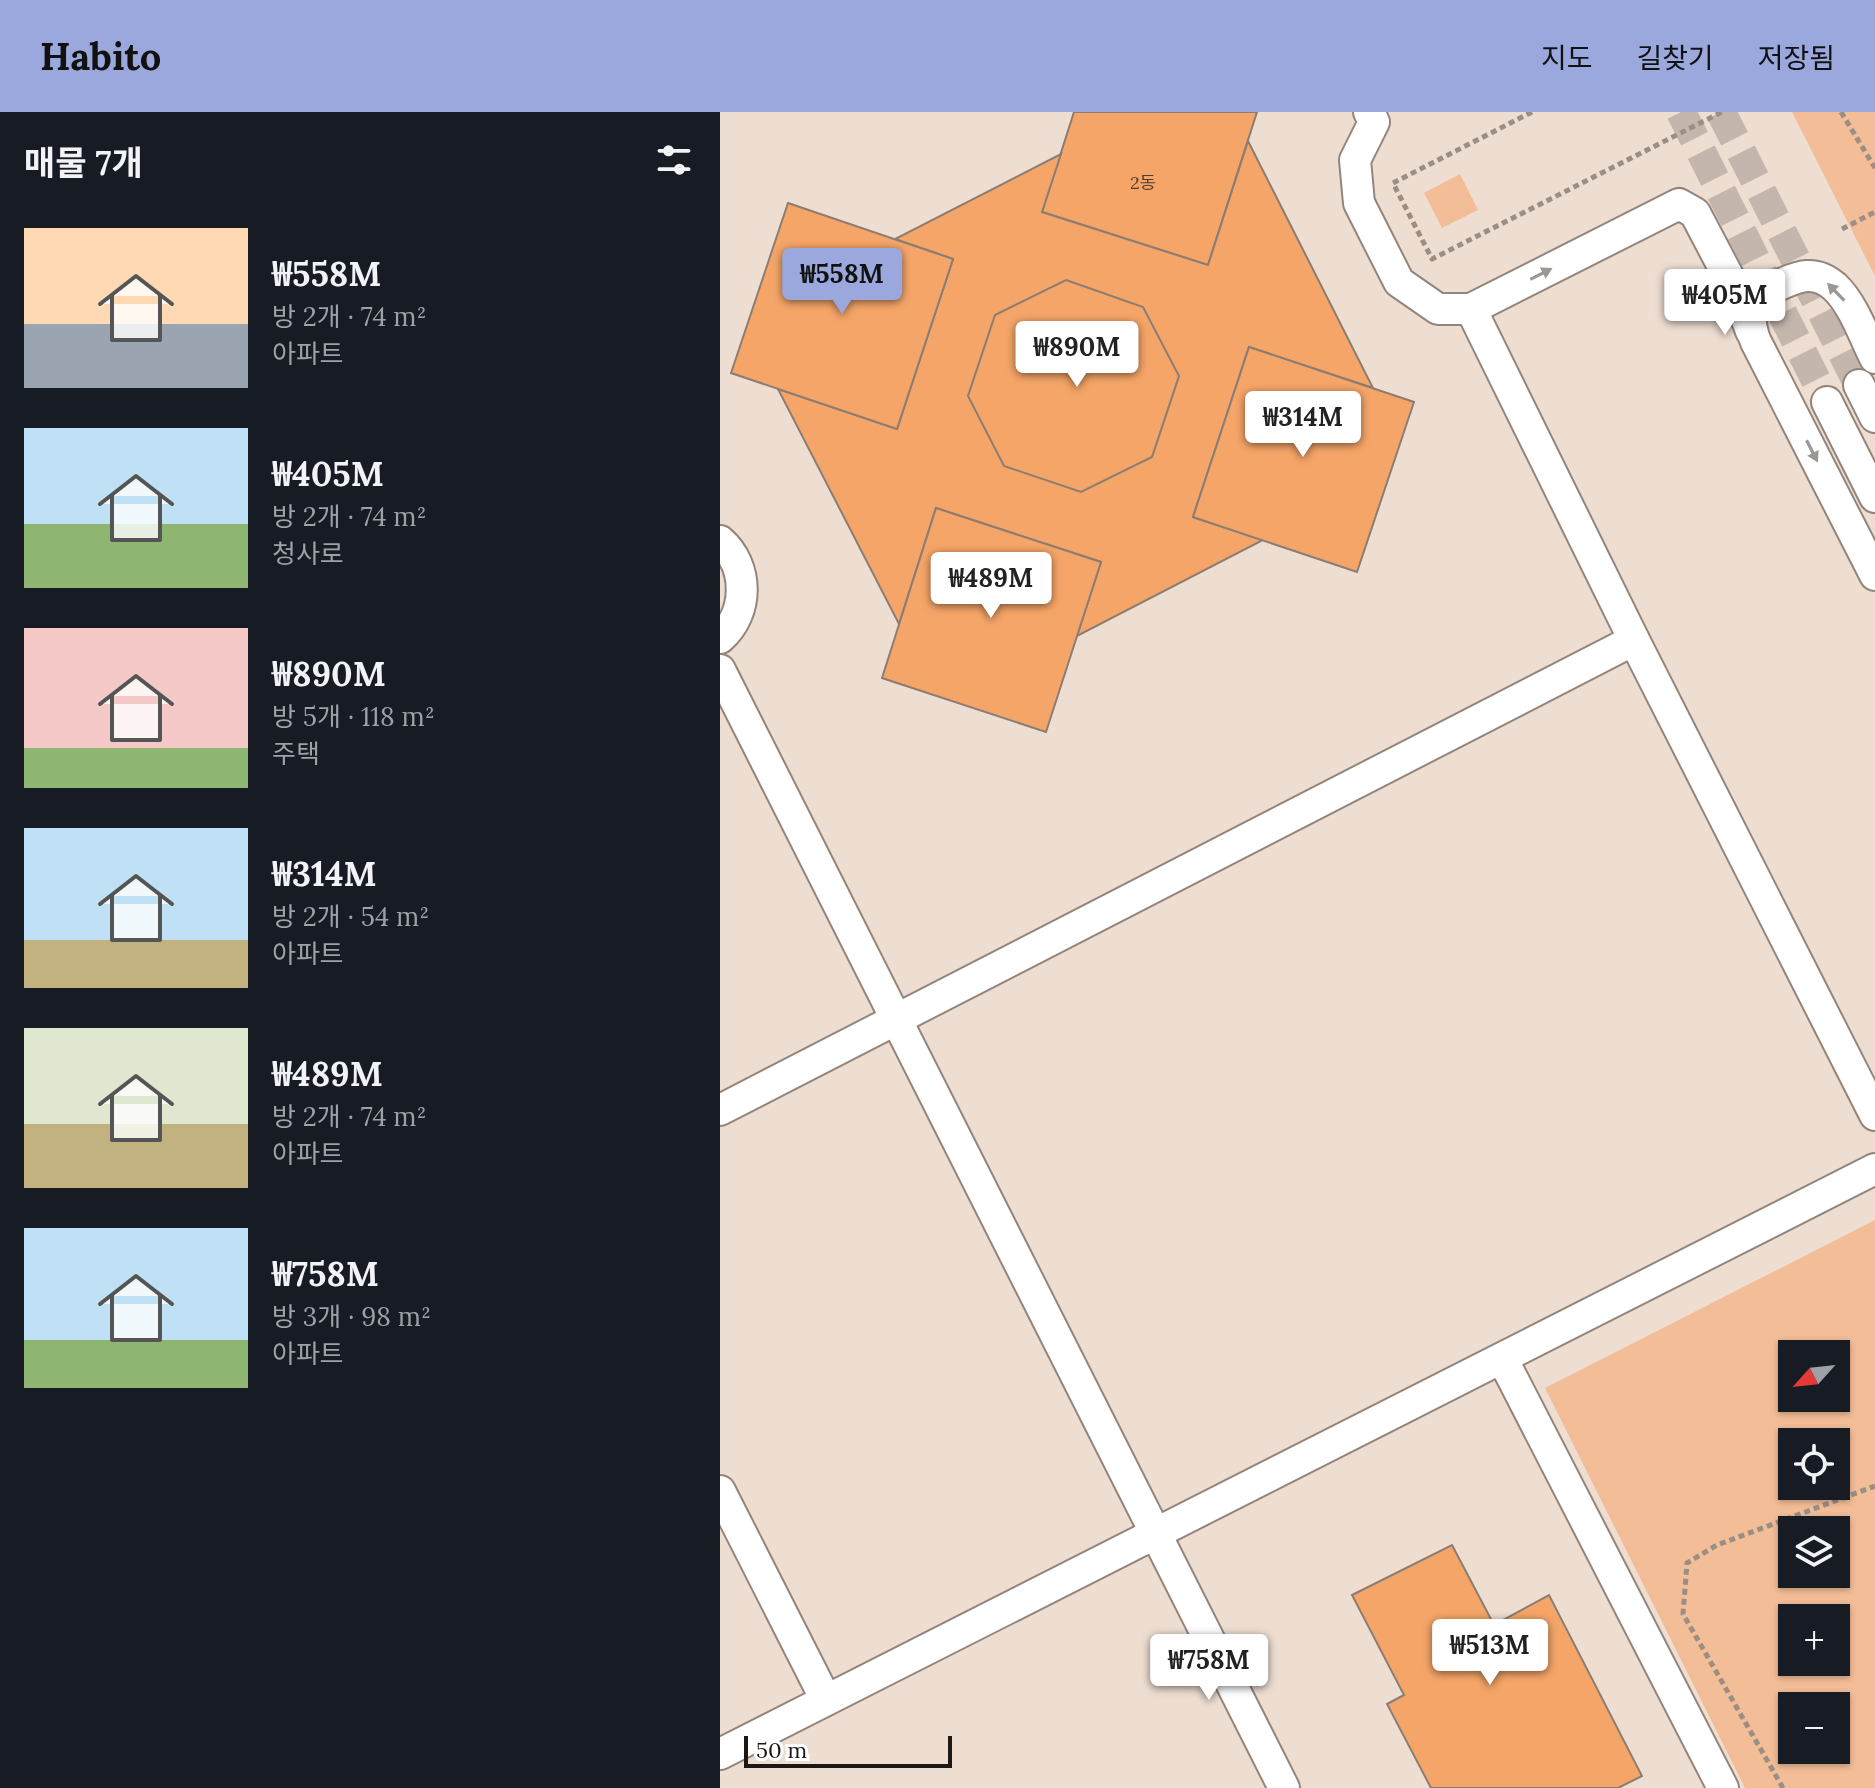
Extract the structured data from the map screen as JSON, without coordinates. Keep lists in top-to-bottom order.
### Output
{
  "house_numbers": ["2동"],
  "scale_bar": "50 m",
  "north": "bottom left",
  "page": {
    "header": "Habito",
    "nav": ["지도", "길찾기", "저장됨"],
    "heading": "매물 7개",
    "list": [
      {
        "name": "₩558M",
        "note": "방 2개 · 74 m² · 아파트"
      },
      {
        "name": "₩405M",
        "note": "방 2개 · 74 m² · 청사로"
      },
      {
        "name": "₩890M",
        "note": "방 5개 · 118 m² · 주택"
      },
      {
        "name": "₩314M",
        "note": "방 2개 · 54 m² · 아파트"
      },
      {
        "name": "₩489M",
        "note": "방 2개 · 74 m² · 아파트"
      },
      {
        "name": "₩758M",
        "note": "방 3개 · 98 m² · 아파트"
      }
    ],
    "price": [
      "₩558M",
      "₩405M",
      "₩890M",
      "₩314M",
      "₩489M",
      "₩513M",
      "₩758M"
    ],
    "map_buttons": ["+", "−"],
    "scale": "50 m"
  }
}
